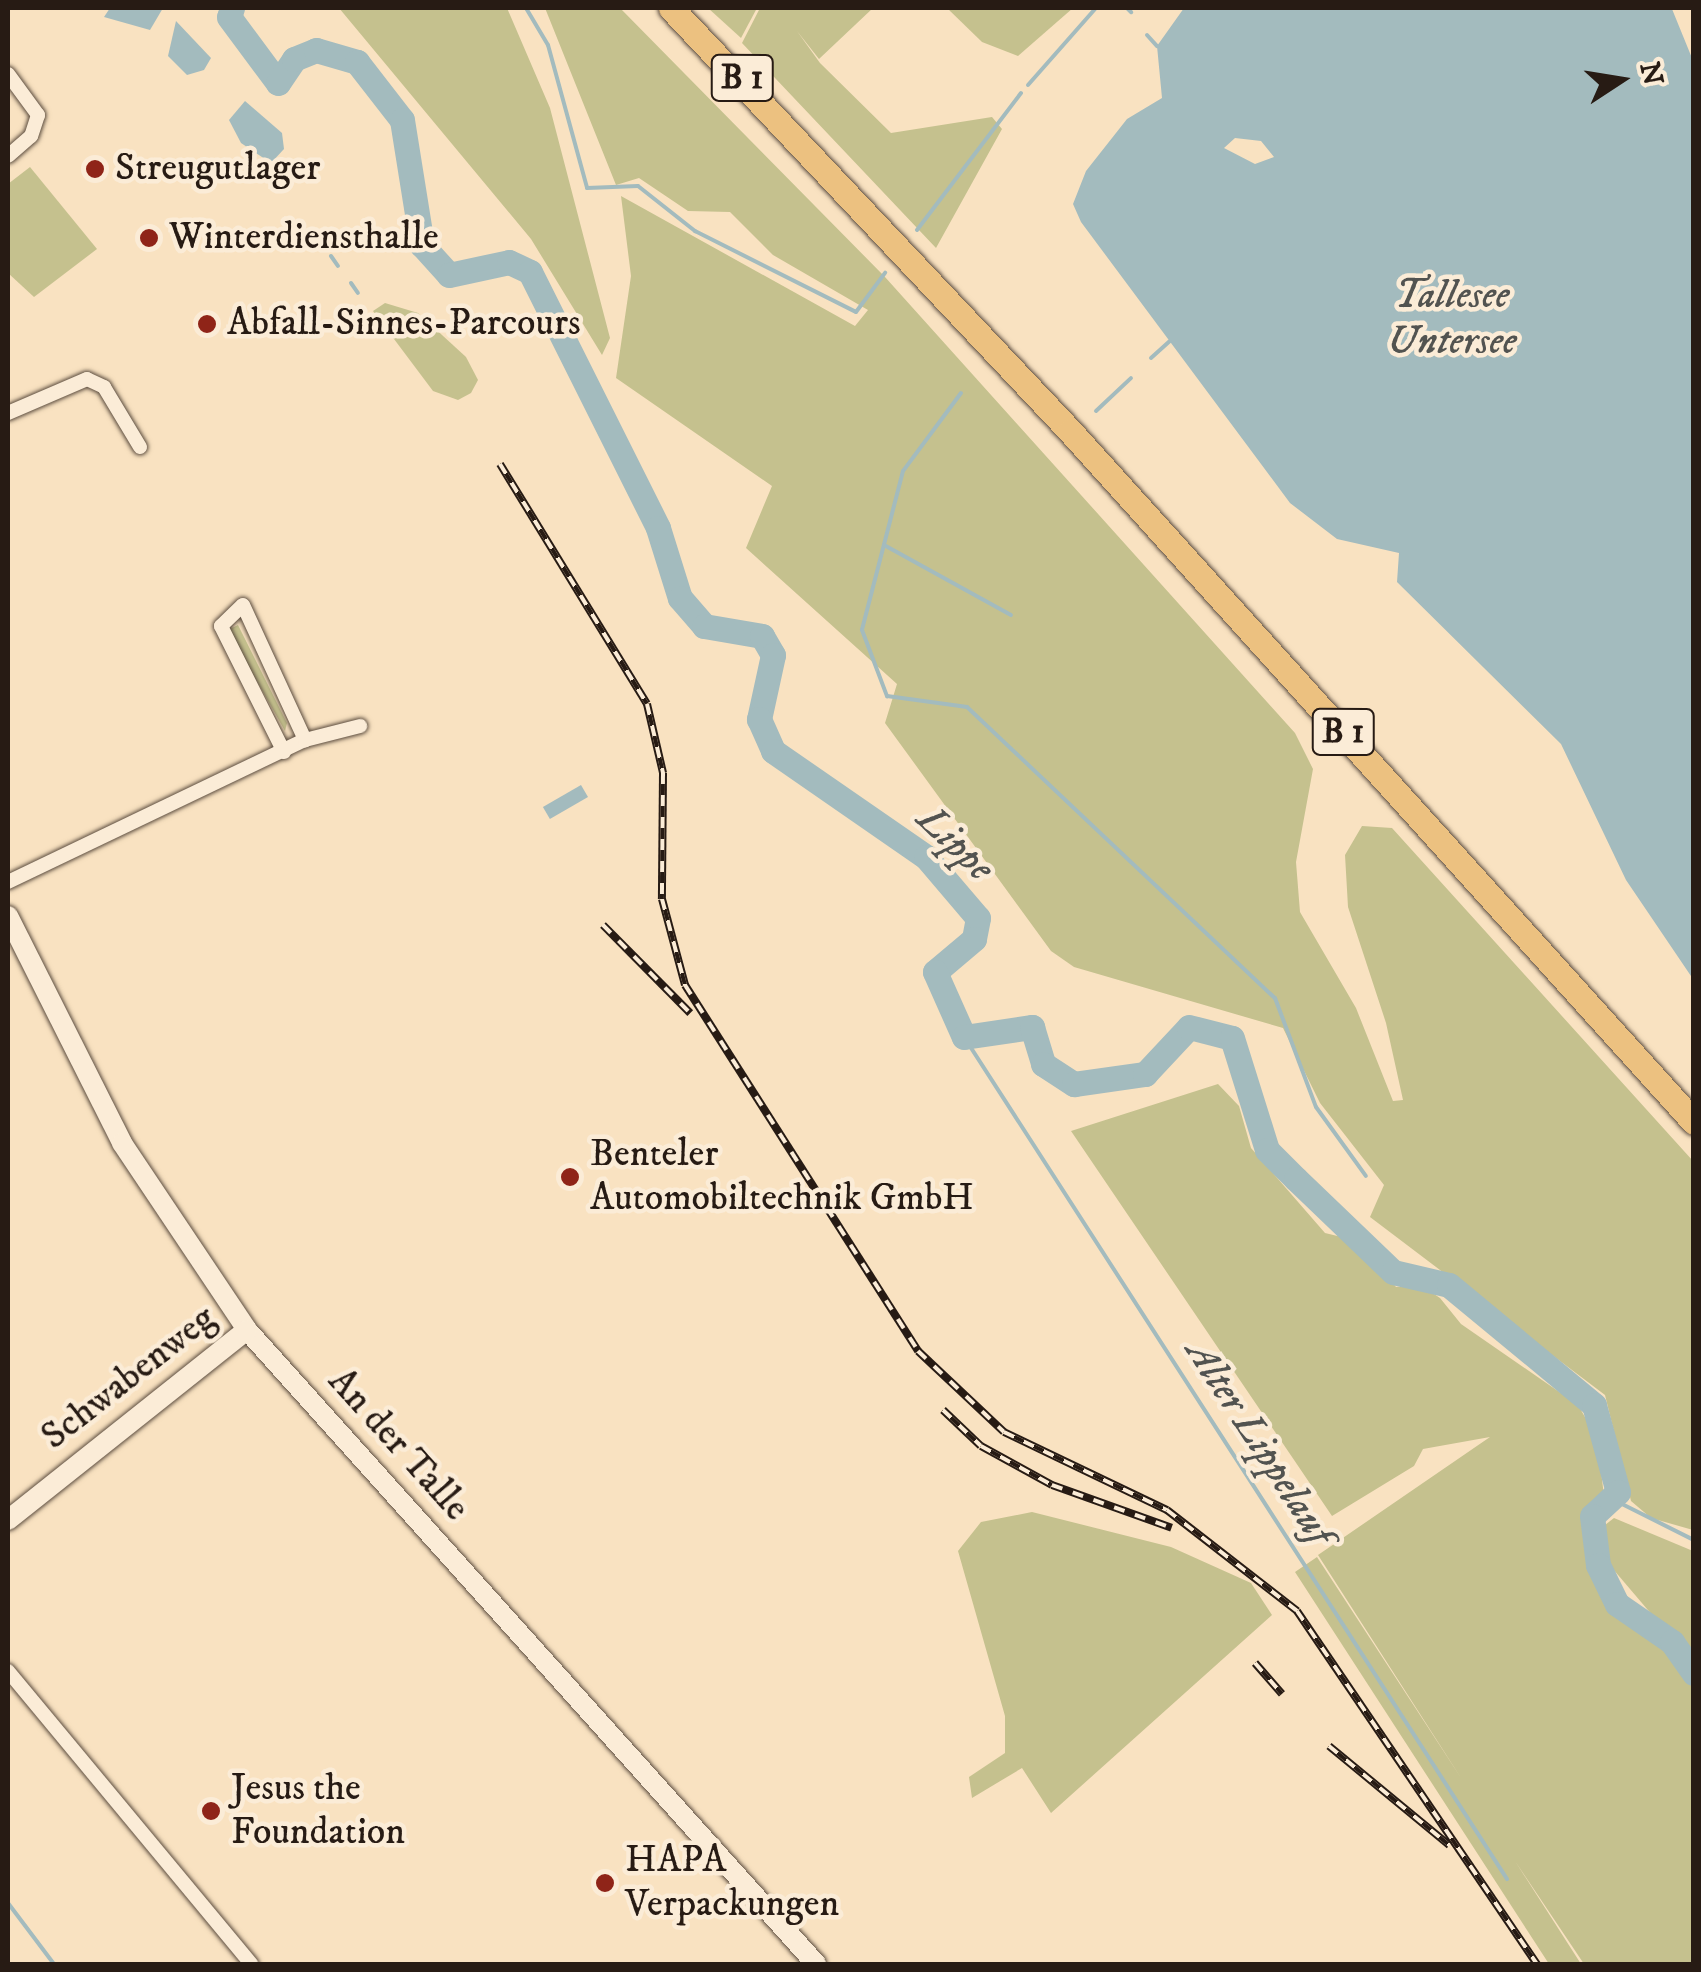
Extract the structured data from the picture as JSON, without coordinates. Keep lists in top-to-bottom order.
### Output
{
  "streets": {
    "highway": ["B 1"],
    "street": ["Schwabenweg", "An der Talle"]
  },
  "crossings": [
    ["Schwabenweg", "An der Talle"]
  ],
  "water": ["Tallesee Untersee", "Lippe", "Alter Lippelauf"],
  "places": [
    "Streugutlager",
    "Winterdiensthalle",
    "Abfall-Sinnes-Parcours",
    "Benteler Automobiltechnik GmbH",
    "Jesus the Foundation",
    "HAPA Verpackungen"
  ],
  "north": "right"
}
